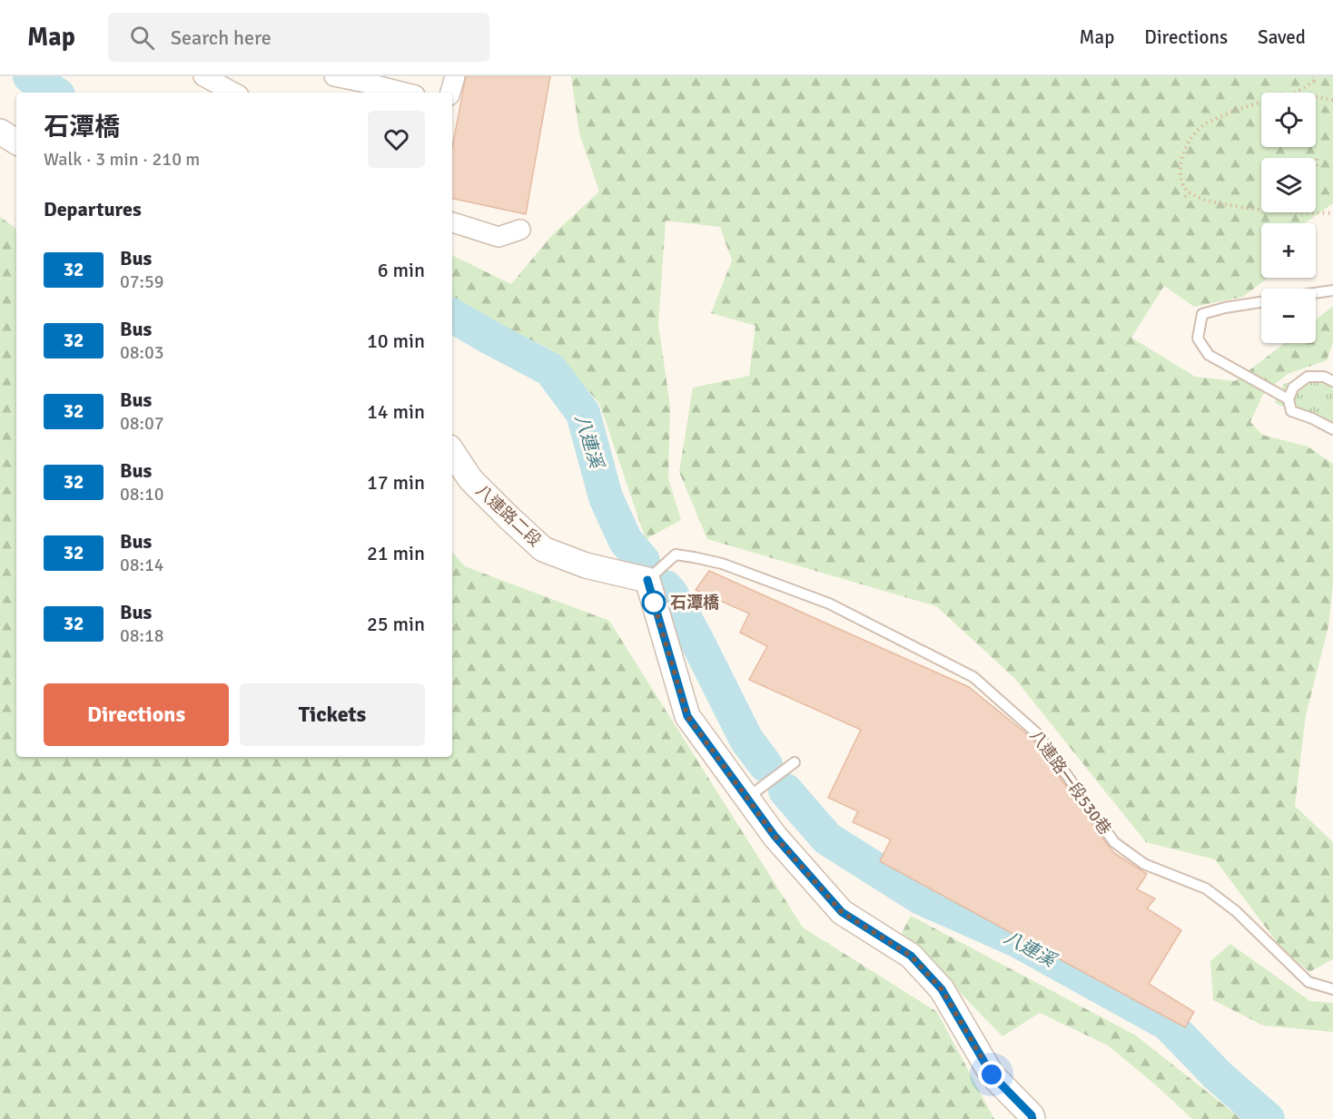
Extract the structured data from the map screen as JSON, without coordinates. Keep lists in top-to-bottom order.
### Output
{
  "streets": {
    "street": ["八連路二段"],
    "lane": ["八連路一段530巷"]
  },
  "crossings": [
    ["八連路二段", "八連路一段530巷"]
  ],
  "water": ["八連溪"],
  "places": ["石潭橋"],
  "lines": ["bus line 32"],
  "page": {
    "header": "Map",
    "search": "Search here",
    "nav": ["Map", "Directions", "Saved"],
    "map_buttons": ["+", "−"],
    "heading": [
      ["石潭橋", "Walk · 3 min · 210 m"],
      "Departures"
    ],
    "list": [
      {
        "mark": "32",
        "name": "Bus",
        "note": "07:59",
        "value": "6 min"
      },
      {
        "mark": "32",
        "name": "Bus",
        "note": "08:03",
        "value": "10 min"
      },
      {
        "mark": "32",
        "name": "Bus",
        "note": "08:07",
        "value": "14 min"
      },
      {
        "mark": "32",
        "name": "Bus",
        "note": "08:10",
        "value": "17 min"
      },
      {
        "mark": "32",
        "name": "Bus",
        "note": "08:14",
        "value": "21 min"
      },
      {
        "mark": "32",
        "name": "Bus",
        "note": "08:18",
        "value": "25 min"
      }
    ],
    "buttons": ["Directions", "Tickets"]
  }
}
